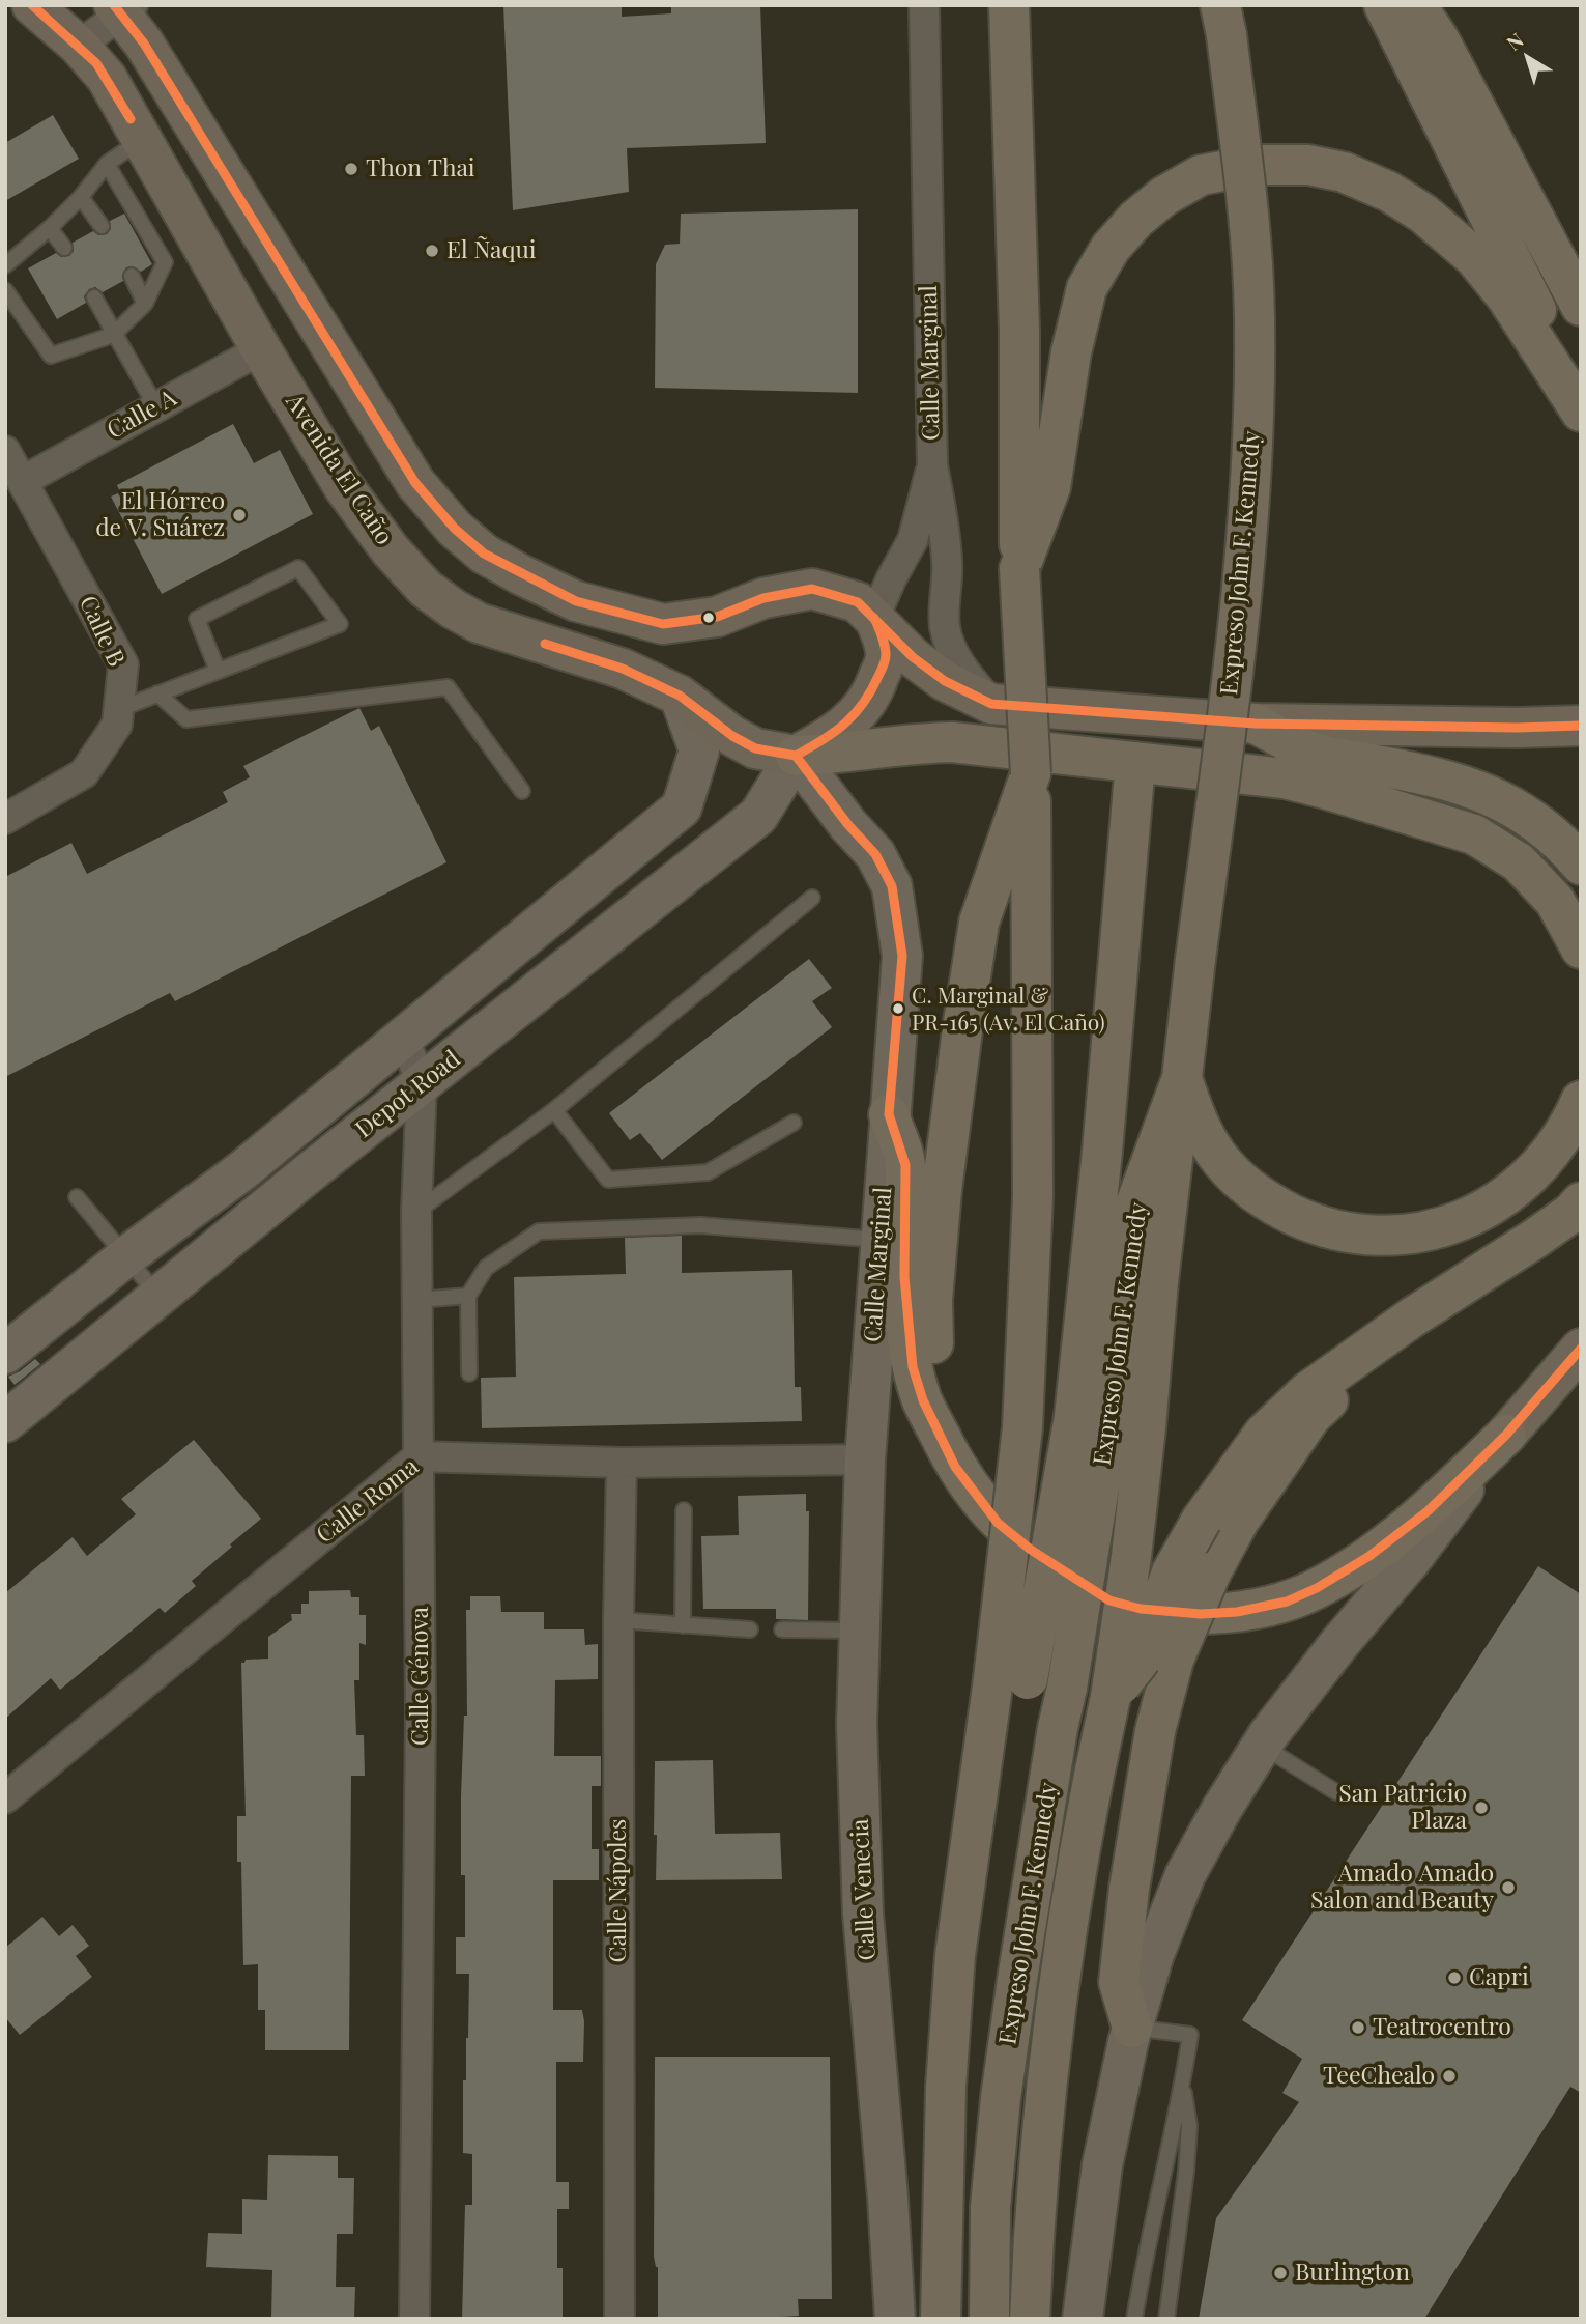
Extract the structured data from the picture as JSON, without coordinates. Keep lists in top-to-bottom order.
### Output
{
  "streets": {
    "highway": ["Expreso John F. Kennedy"],
    "main road": ["Avenida El Caño"],
    "street": [
      "Calle Marginal",
      "Calle A",
      "Calle B",
      "Depot Road",
      "Calle Roma",
      "Calle Génova",
      "Calle Venecia",
      "Calle Nápoles"
    ]
  },
  "crossings": [
    ["Calle Marginal", "Avenida El Caño"],
    ["Calle Marginal", "Depot Road"],
    ["Calle Marginal", "Calle Roma"],
    ["Calle Marginal", "Calle Venecia"],
    ["Calle A", "Avenida El Caño"],
    ["Calle A", "Calle B"],
    ["Avenida El Caño", "Depot Road"],
    ["Depot Road", "Calle Génova"],
    ["Calle Roma", "Calle Génova"],
    ["Calle Roma", "Calle Venecia"],
    ["Calle Roma", "Calle Nápoles"]
  ],
  "places": [
    "Thon Thai",
    "El Ñaqui",
    "El Hórreo de V. Suárez",
    "C. Marginal & PR-165 (Av. El Caño)",
    "San Patricio Plaza",
    "Amado Amado Salon and Beauty",
    "Capri",
    "Teatrocentro",
    "TeeChealo",
    "Burlington"
  ],
  "north": "top left"
}
